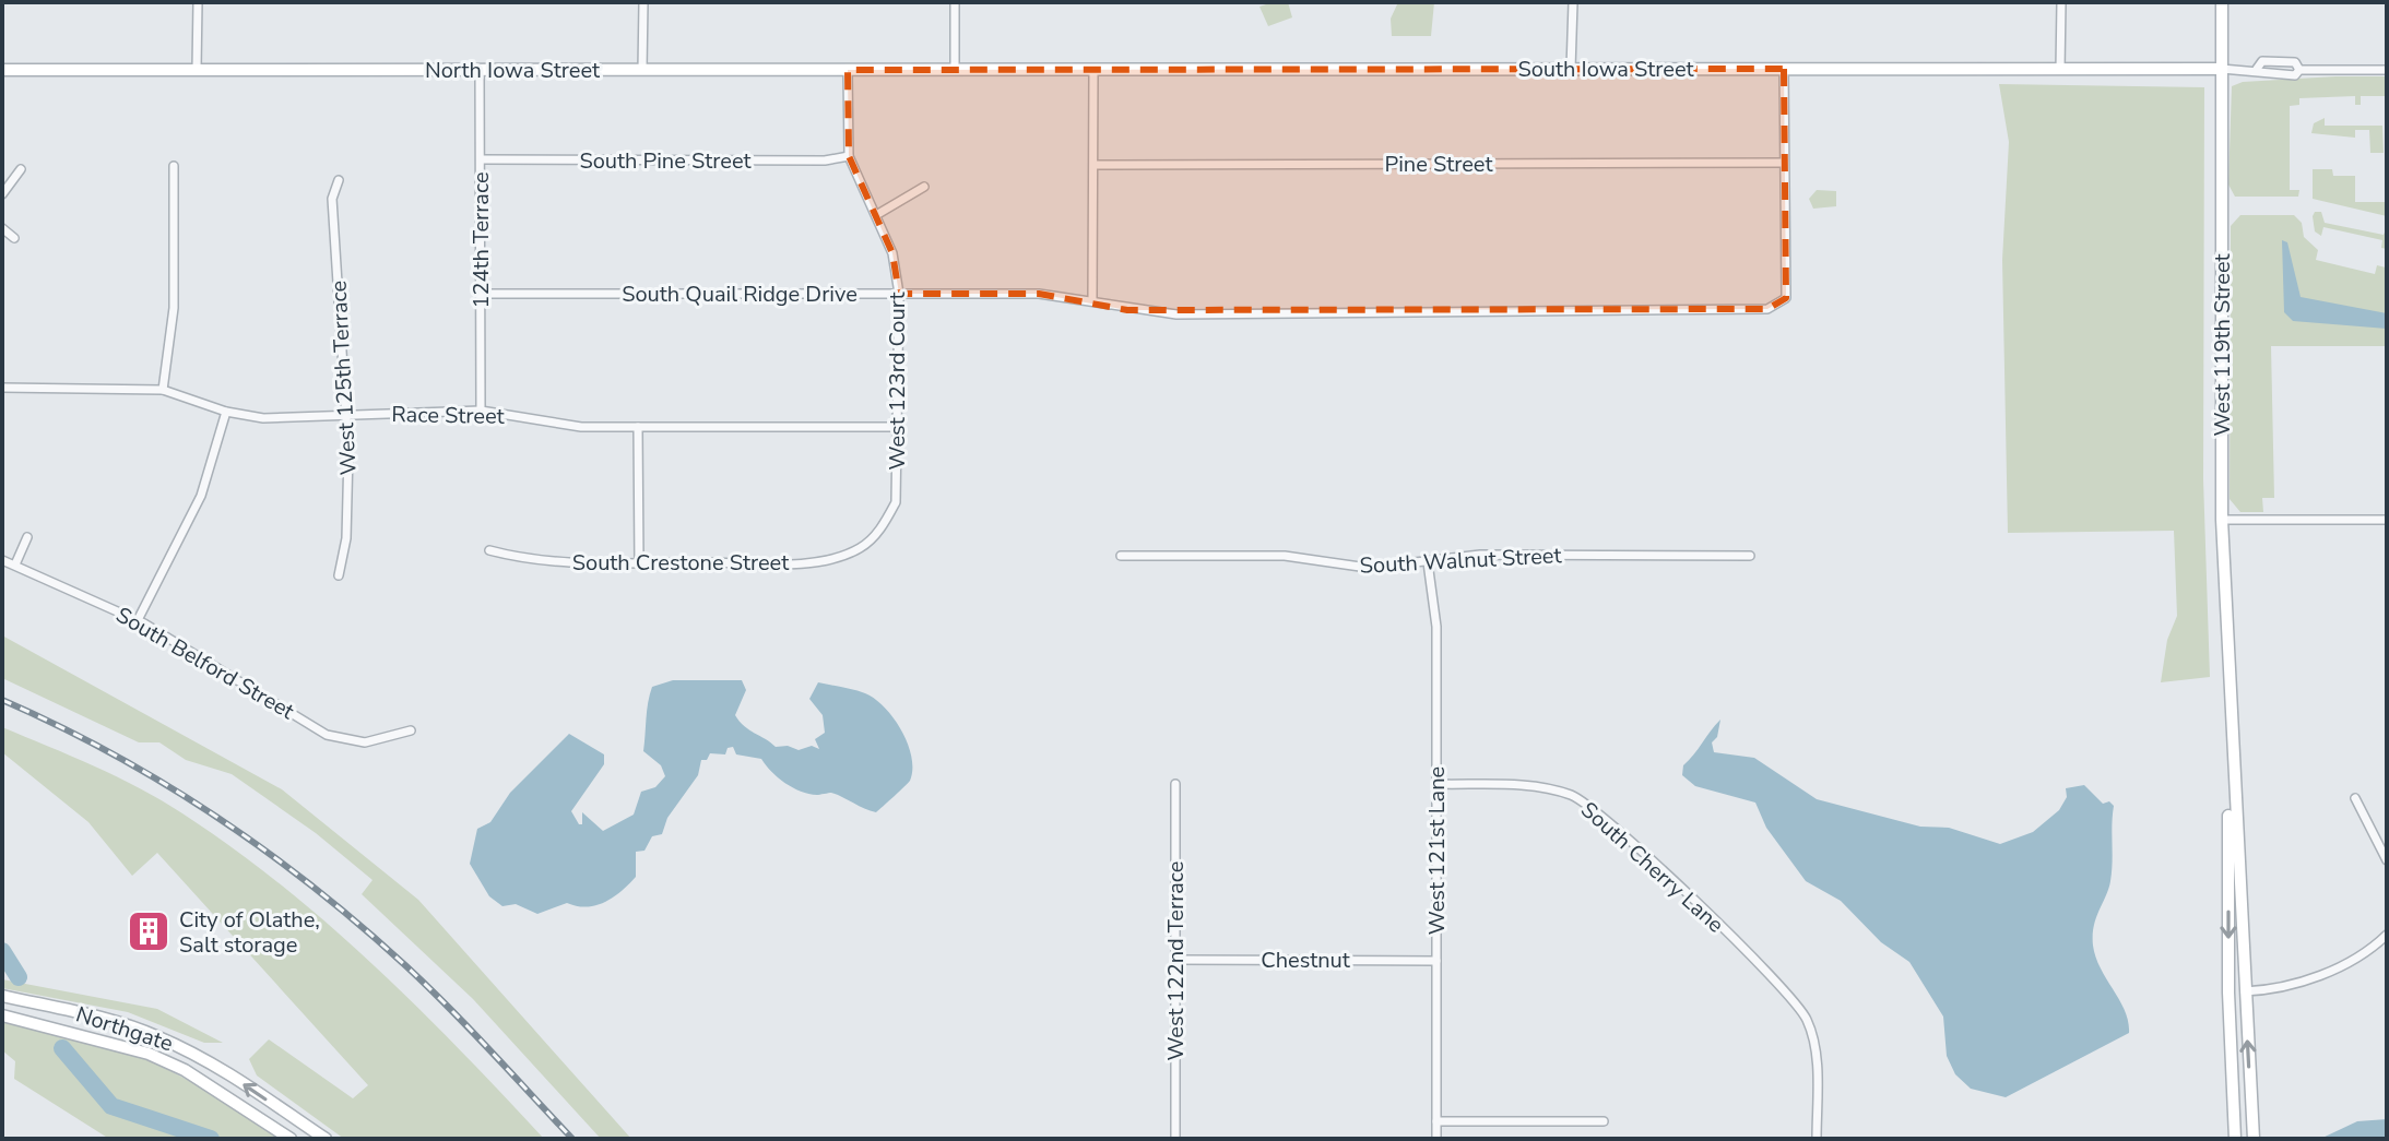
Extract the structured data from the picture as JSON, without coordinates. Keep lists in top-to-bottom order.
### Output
{
  "streets": {
    "main road": [
      "South Iowa Street",
      "North Iowa Street",
      "West 119th Street",
      "Northgate"
    ],
    "street": [
      "South Pine Street",
      "Pine Street",
      "124th Terrace",
      "South Quail Ridge Drive",
      "West 125th Terrace",
      "West 123rd Court",
      "Race Street",
      "South Walnut Street",
      "South Crestone Street",
      "South Belford Street",
      "West 121st Lane",
      "South Cherry Lane",
      "Chestnut",
      "West 122nd Terrace"
    ]
  },
  "crossings": [
    ["South Iowa Street", "North Iowa Street"],
    ["South Iowa Street", "West 119th Street"],
    ["North Iowa Street", "124th Terrace"],
    ["North Iowa Street", "West 123rd Court"],
    ["South Pine Street", "124th Terrace"],
    ["South Pine Street", "West 123rd Court"],
    ["Pine Street", "South Quail Ridge Drive"],
    ["124th Terrace", "South Quail Ridge Drive"],
    ["124th Terrace", "Race Street"],
    ["South Quail Ridge Drive", "West 123rd Court"],
    ["West 125th Terrace", "Race Street"],
    ["West 123rd Court", "Race Street"],
    ["West 123rd Court", "South Crestone Street"],
    ["South Walnut Street", "West 121st Lane"],
    ["West 121st Lane", "South Cherry Lane"],
    ["West 121st Lane", "Chestnut"],
    ["Chestnut", "West 122nd Terrace"]
  ],
  "places": {
    "building": ["City of Olathe, Salt storage"]
  }
}
